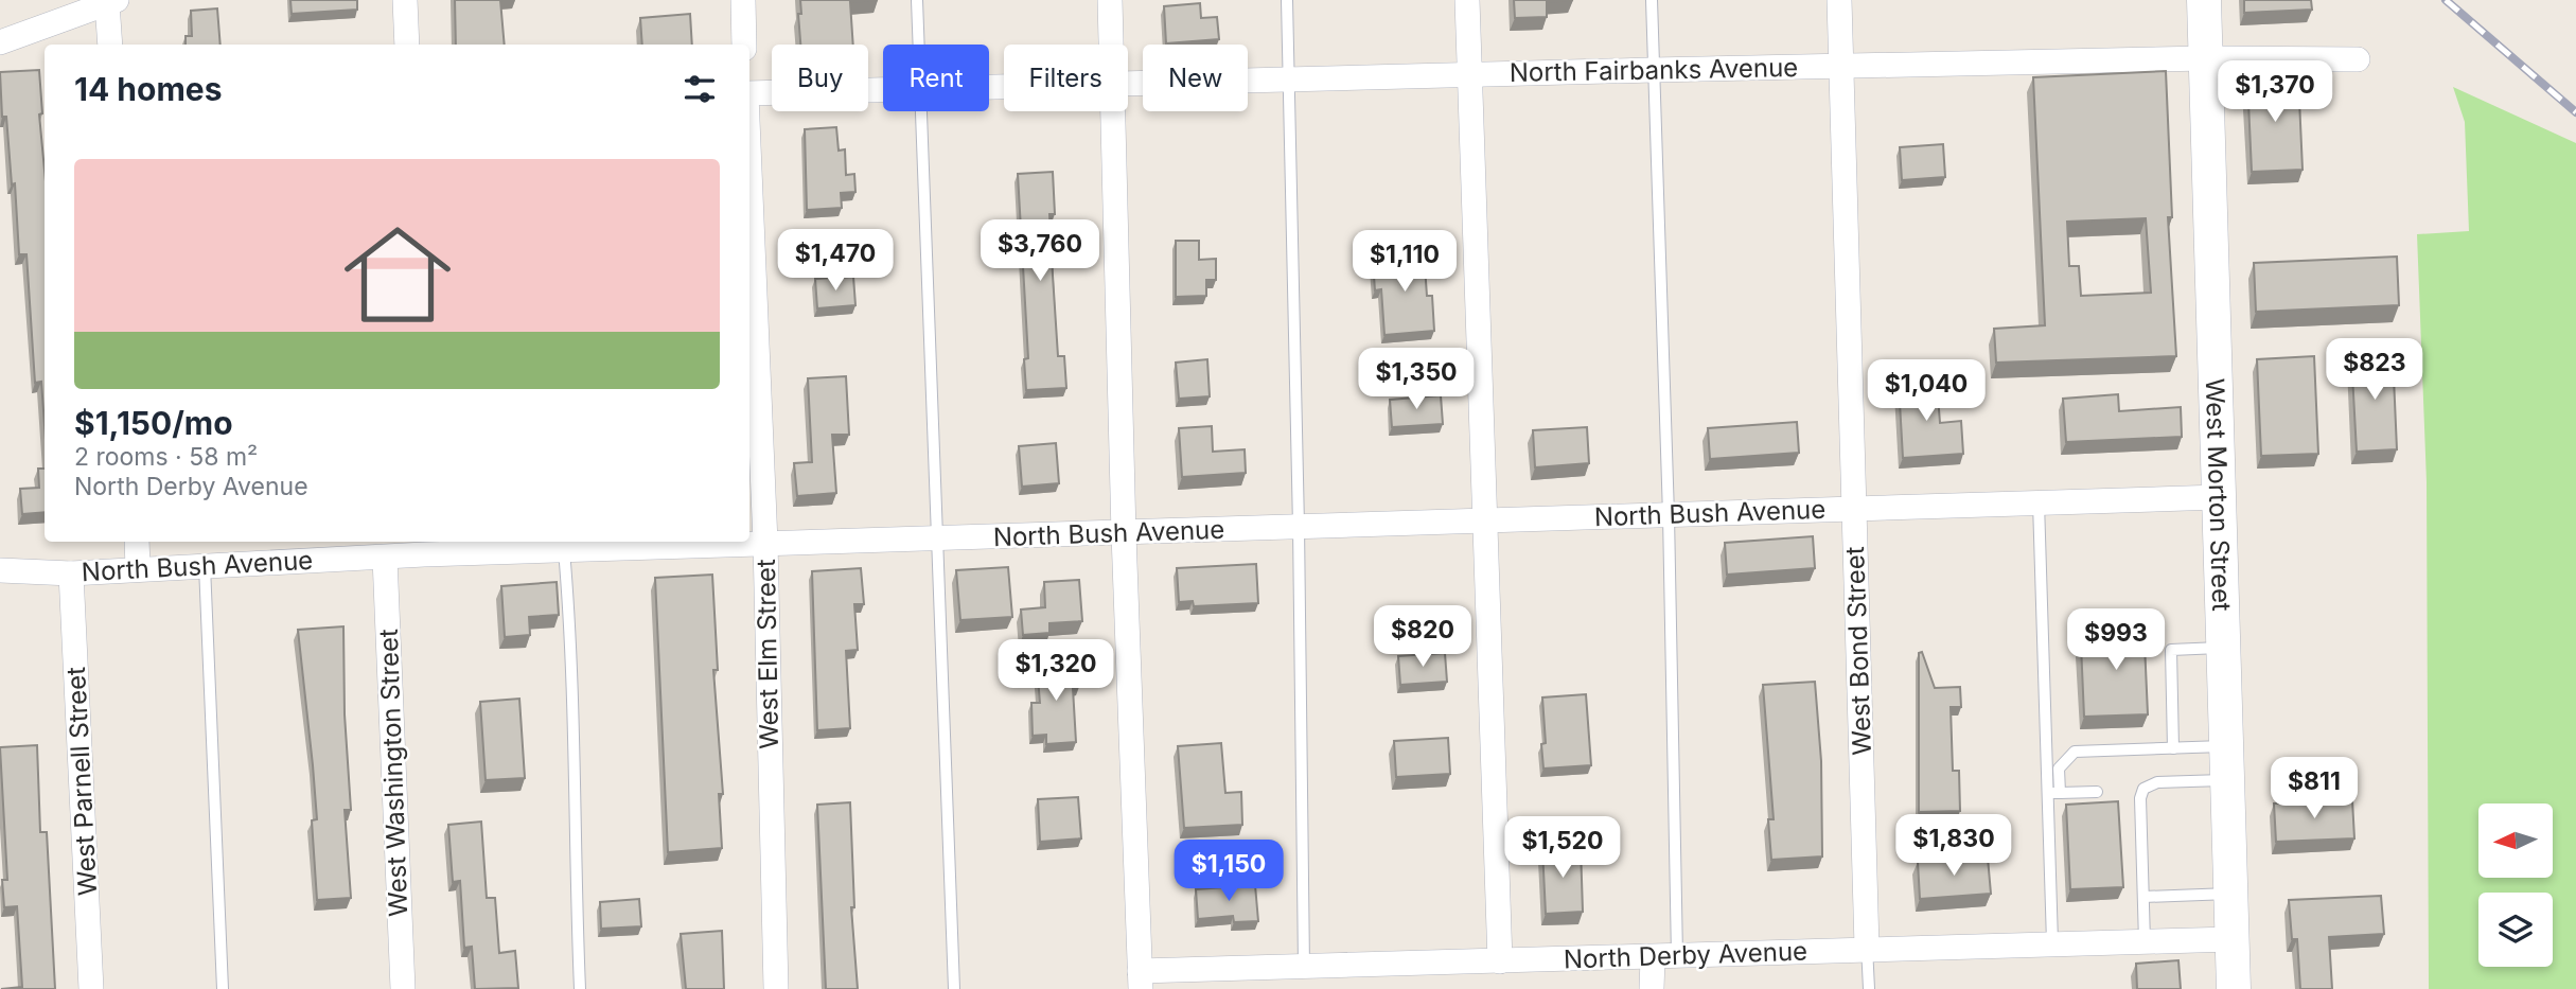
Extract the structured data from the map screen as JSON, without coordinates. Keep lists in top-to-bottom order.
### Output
{
  "streets": {
    "main road": ["West Morton Street"],
    "street": [
      "North Fairbanks Avenue",
      "North Bush Avenue",
      "West Bond Street",
      "West Elm Street",
      "West Washington Street",
      "West Parnell Street",
      "North Derby Avenue"
    ]
  },
  "crossings": [
    ["North Fairbanks Avenue", "West Morton Street"],
    ["North Fairbanks Avenue", "West Bond Street"],
    ["West Morton Street", "North Bush Avenue"],
    ["West Morton Street", "North Derby Avenue"],
    ["North Bush Avenue", "West Bond Street"],
    ["North Bush Avenue", "West Elm Street"],
    ["North Bush Avenue", "West Washington Street"],
    ["North Bush Avenue", "West Parnell Street"],
    ["West Bond Street", "North Derby Avenue"]
  ],
  "north": "left",
  "page": {
    "chip": [
      "Buy",
      "Rent",
      "Filters",
      "New"
    ],
    "heading": "14 homes",
    "price": [
      "$1,370",
      "$3,760",
      "$1,470",
      "$1,110",
      "$823",
      "$1,350",
      "$1,040",
      "$820",
      "$993",
      "$1,320",
      "$811",
      "$1,830",
      "$1,520",
      "$1,150"
    ],
    "list": [
      {
        "name": "$1,150/mo",
        "note": "2 rooms · 58 m² · North Derby Avenue"
      }
    ]
  }
}
